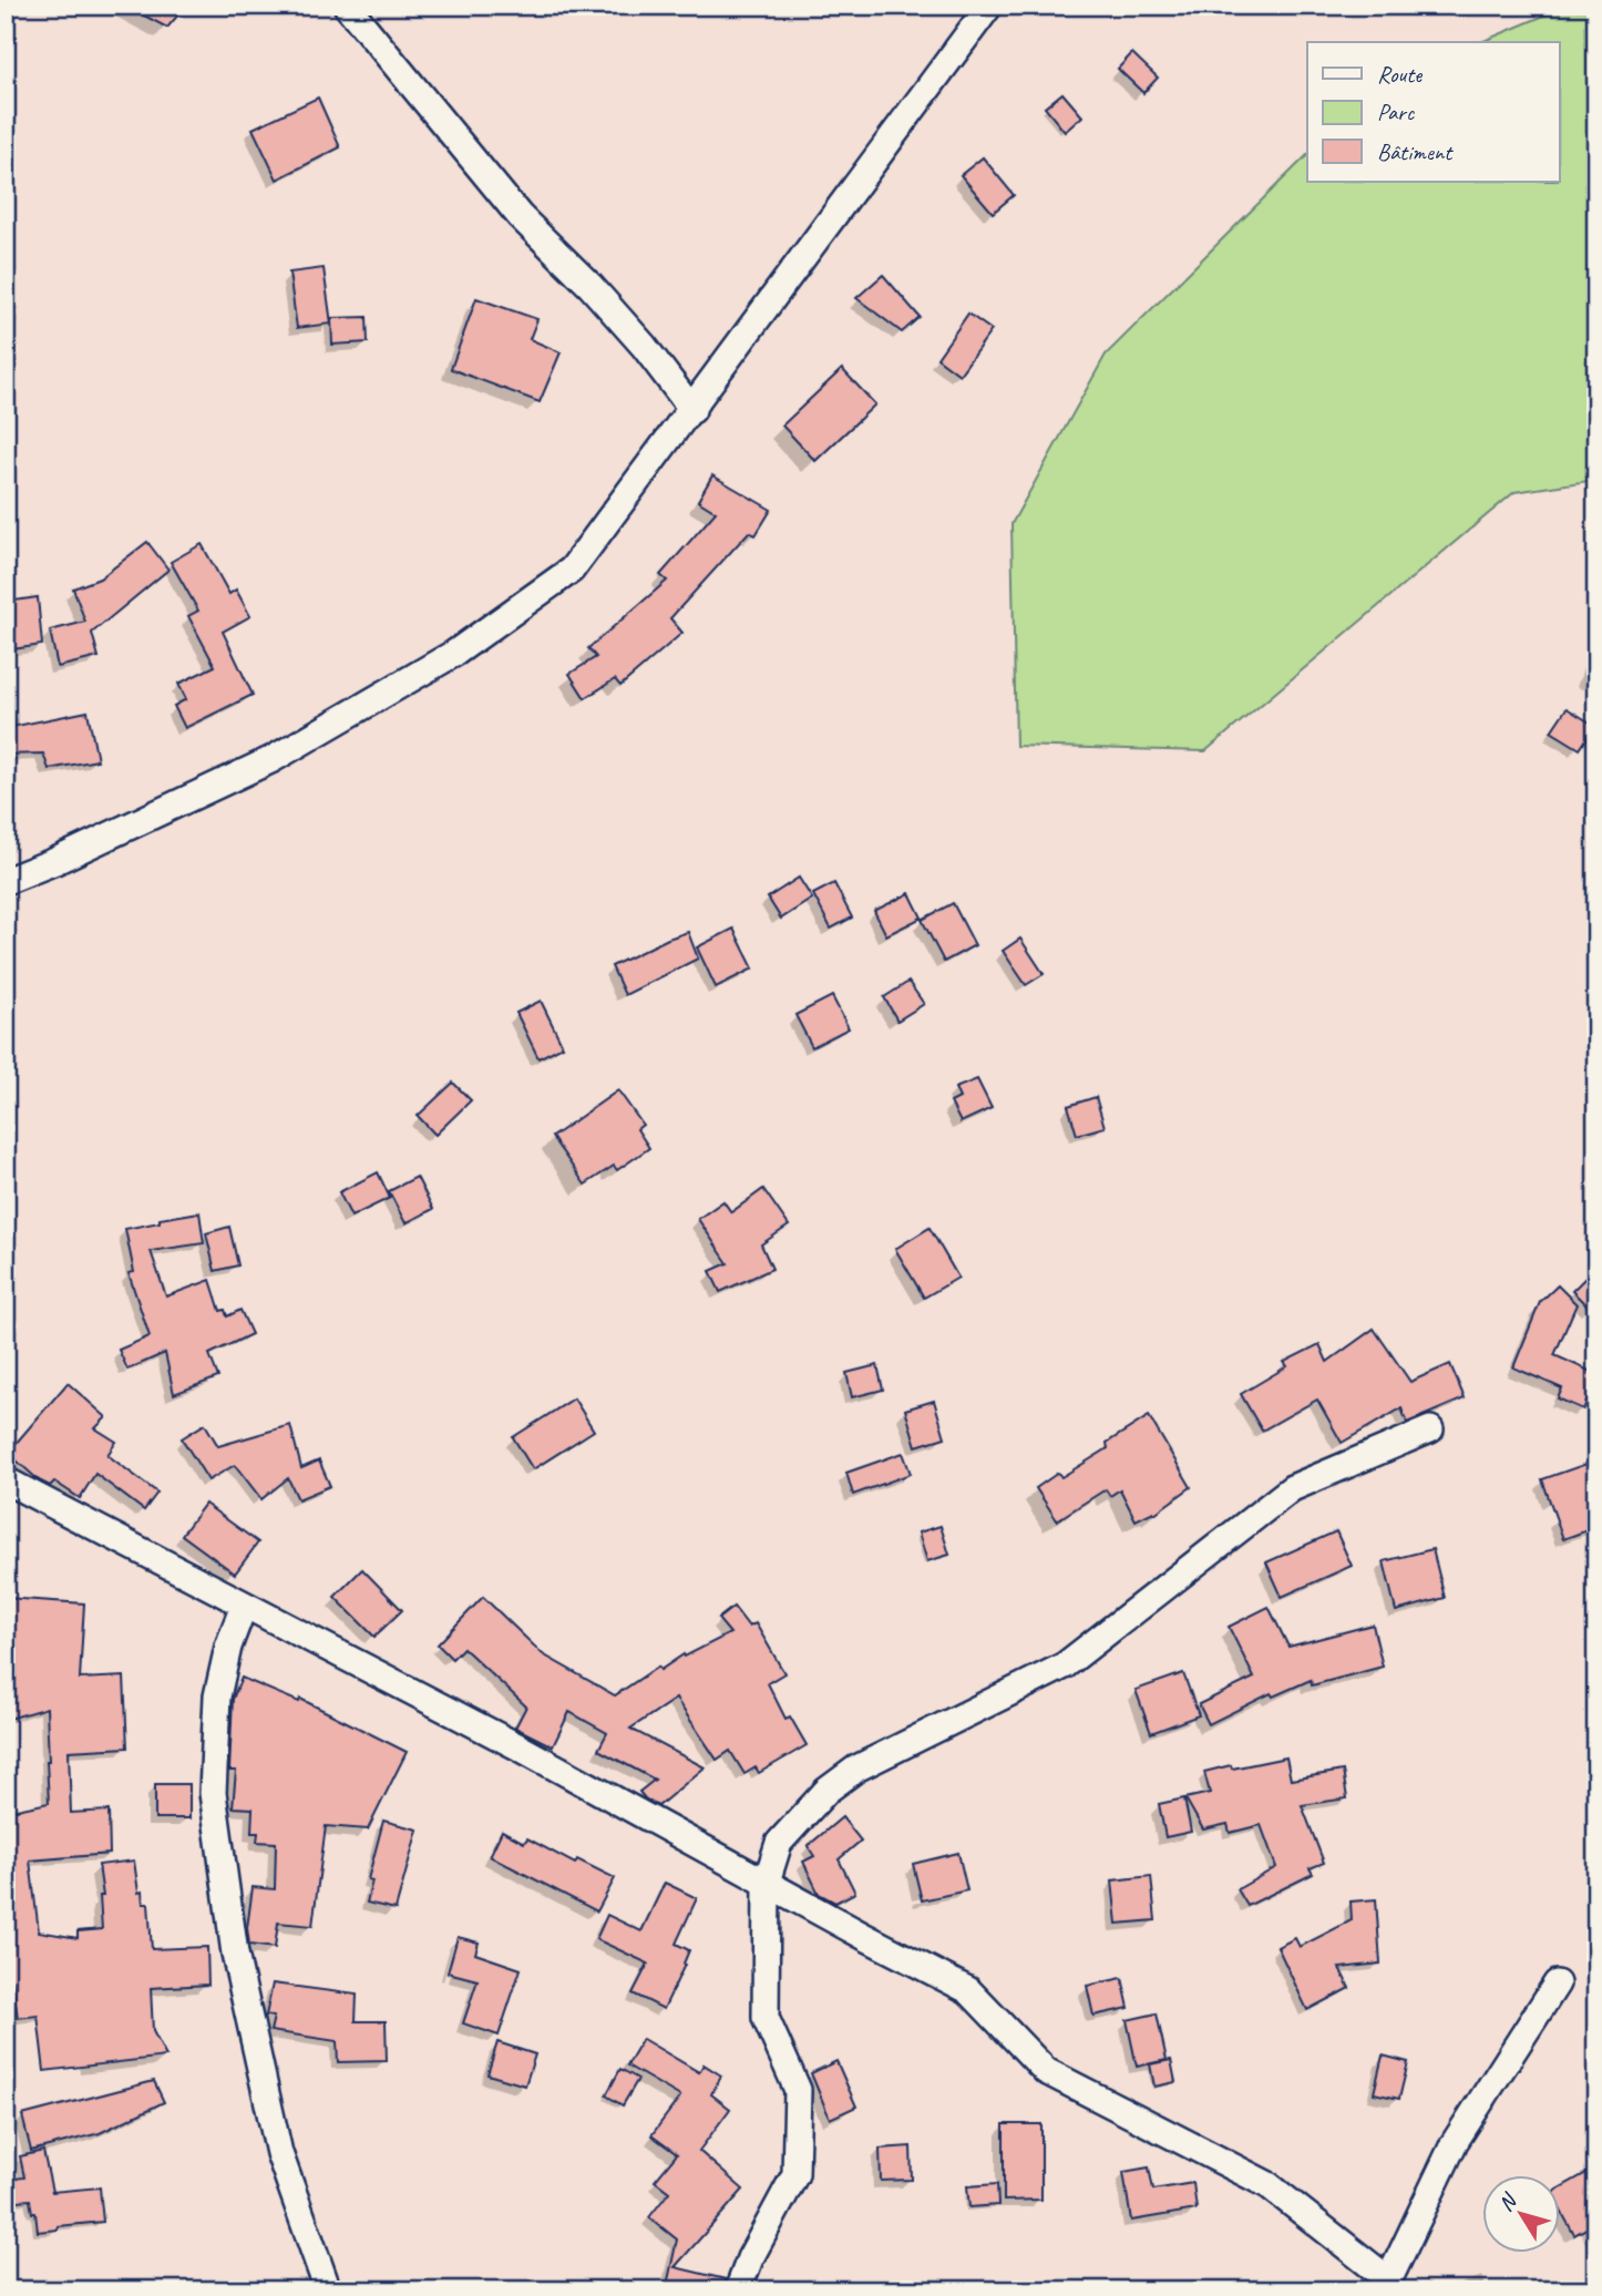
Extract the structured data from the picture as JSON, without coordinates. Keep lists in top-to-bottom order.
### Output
{
  "legend": ["Route", "Parc", "Bâtiment"],
  "north": "top left"
}
